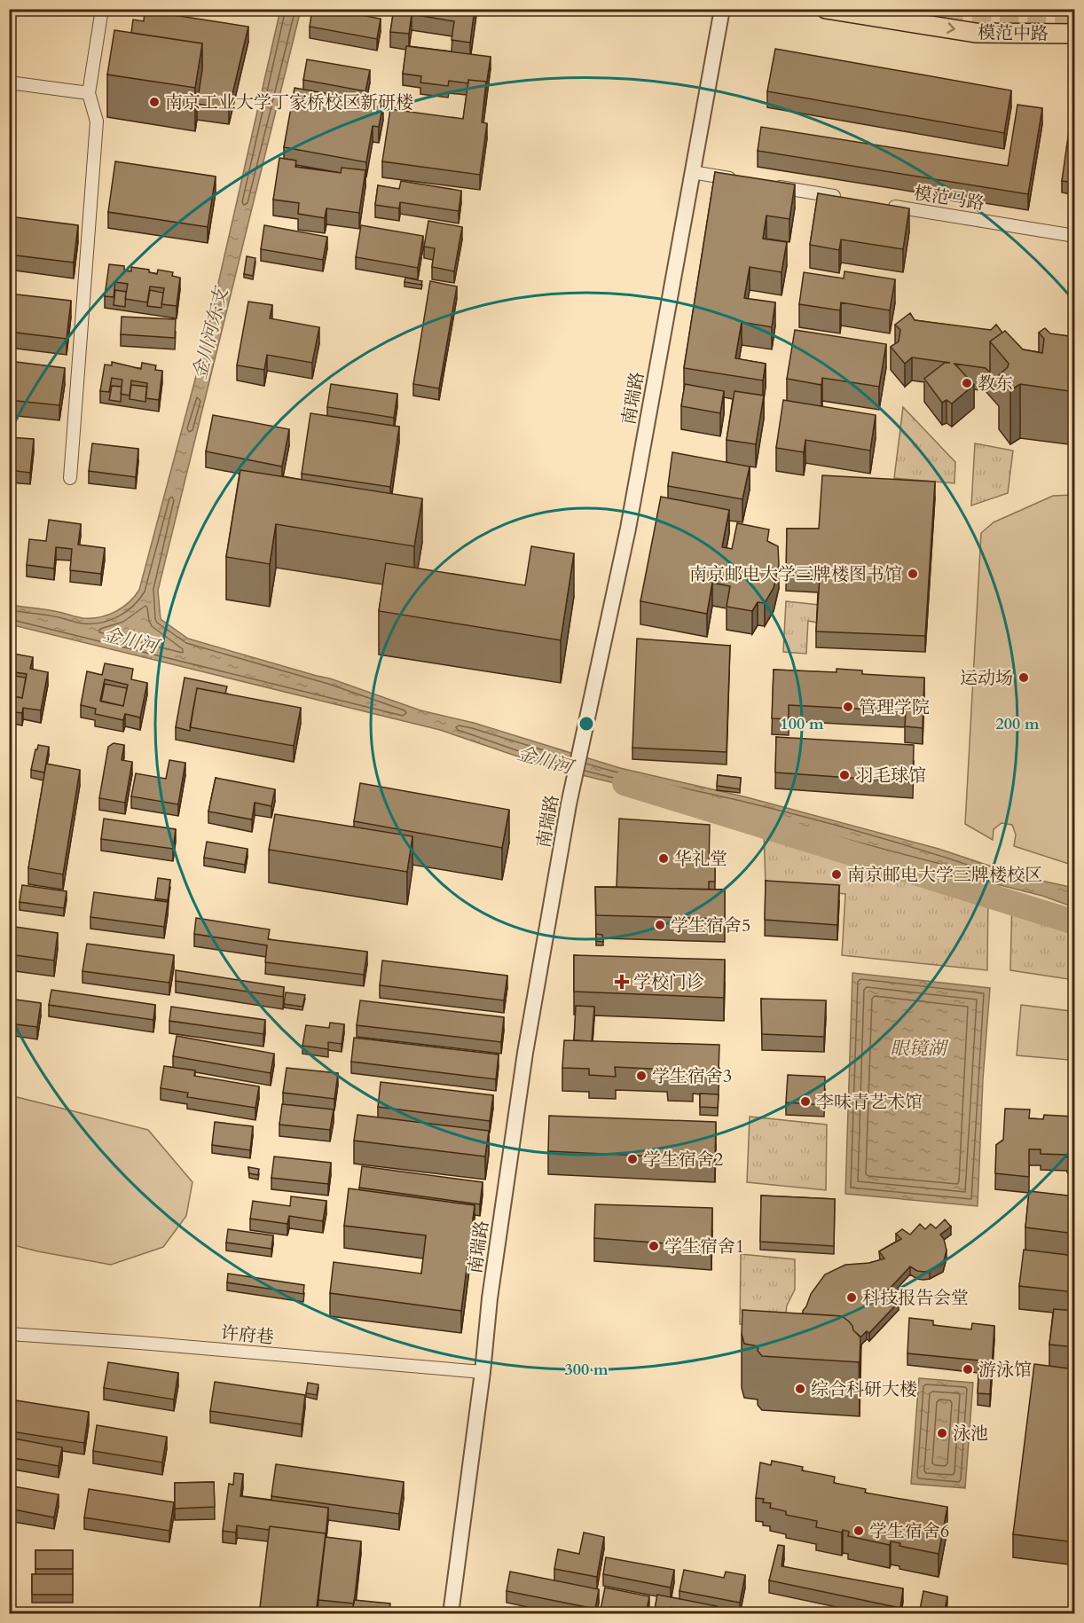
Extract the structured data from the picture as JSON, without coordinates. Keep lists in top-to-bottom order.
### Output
{
  "streets": {
    "main road": ["模范中路"],
    "street": ["模范马路", "南瑞路", "许府巷"]
  },
  "crossings": [
    ["南瑞路", "许府巷"]
  ],
  "one_way": ["模范中路"],
  "water": ["金川河东支", "金川河", "眼镜湖"],
  "places": {
    "other": [
      "南京工业大学丁家桥校区新研楼",
      "教东",
      "南京邮电大学三牌楼图书馆",
      "运动场",
      "管理学院",
      "羽毛球馆",
      "华礼堂",
      "南京邮电大学三牌楼校区",
      "学生宿舍5",
      "学生宿舍3",
      "李味青艺术馆",
      "学生宿舍2",
      "学生宿舍1",
      "科技报告会堂",
      "游泳馆",
      "综合科研大楼",
      "泳池",
      "学生宿舍6"
    ],
    "health": ["学校门诊"]
  },
  "rings": ["100 m", "200 m", "300 m"]
}
